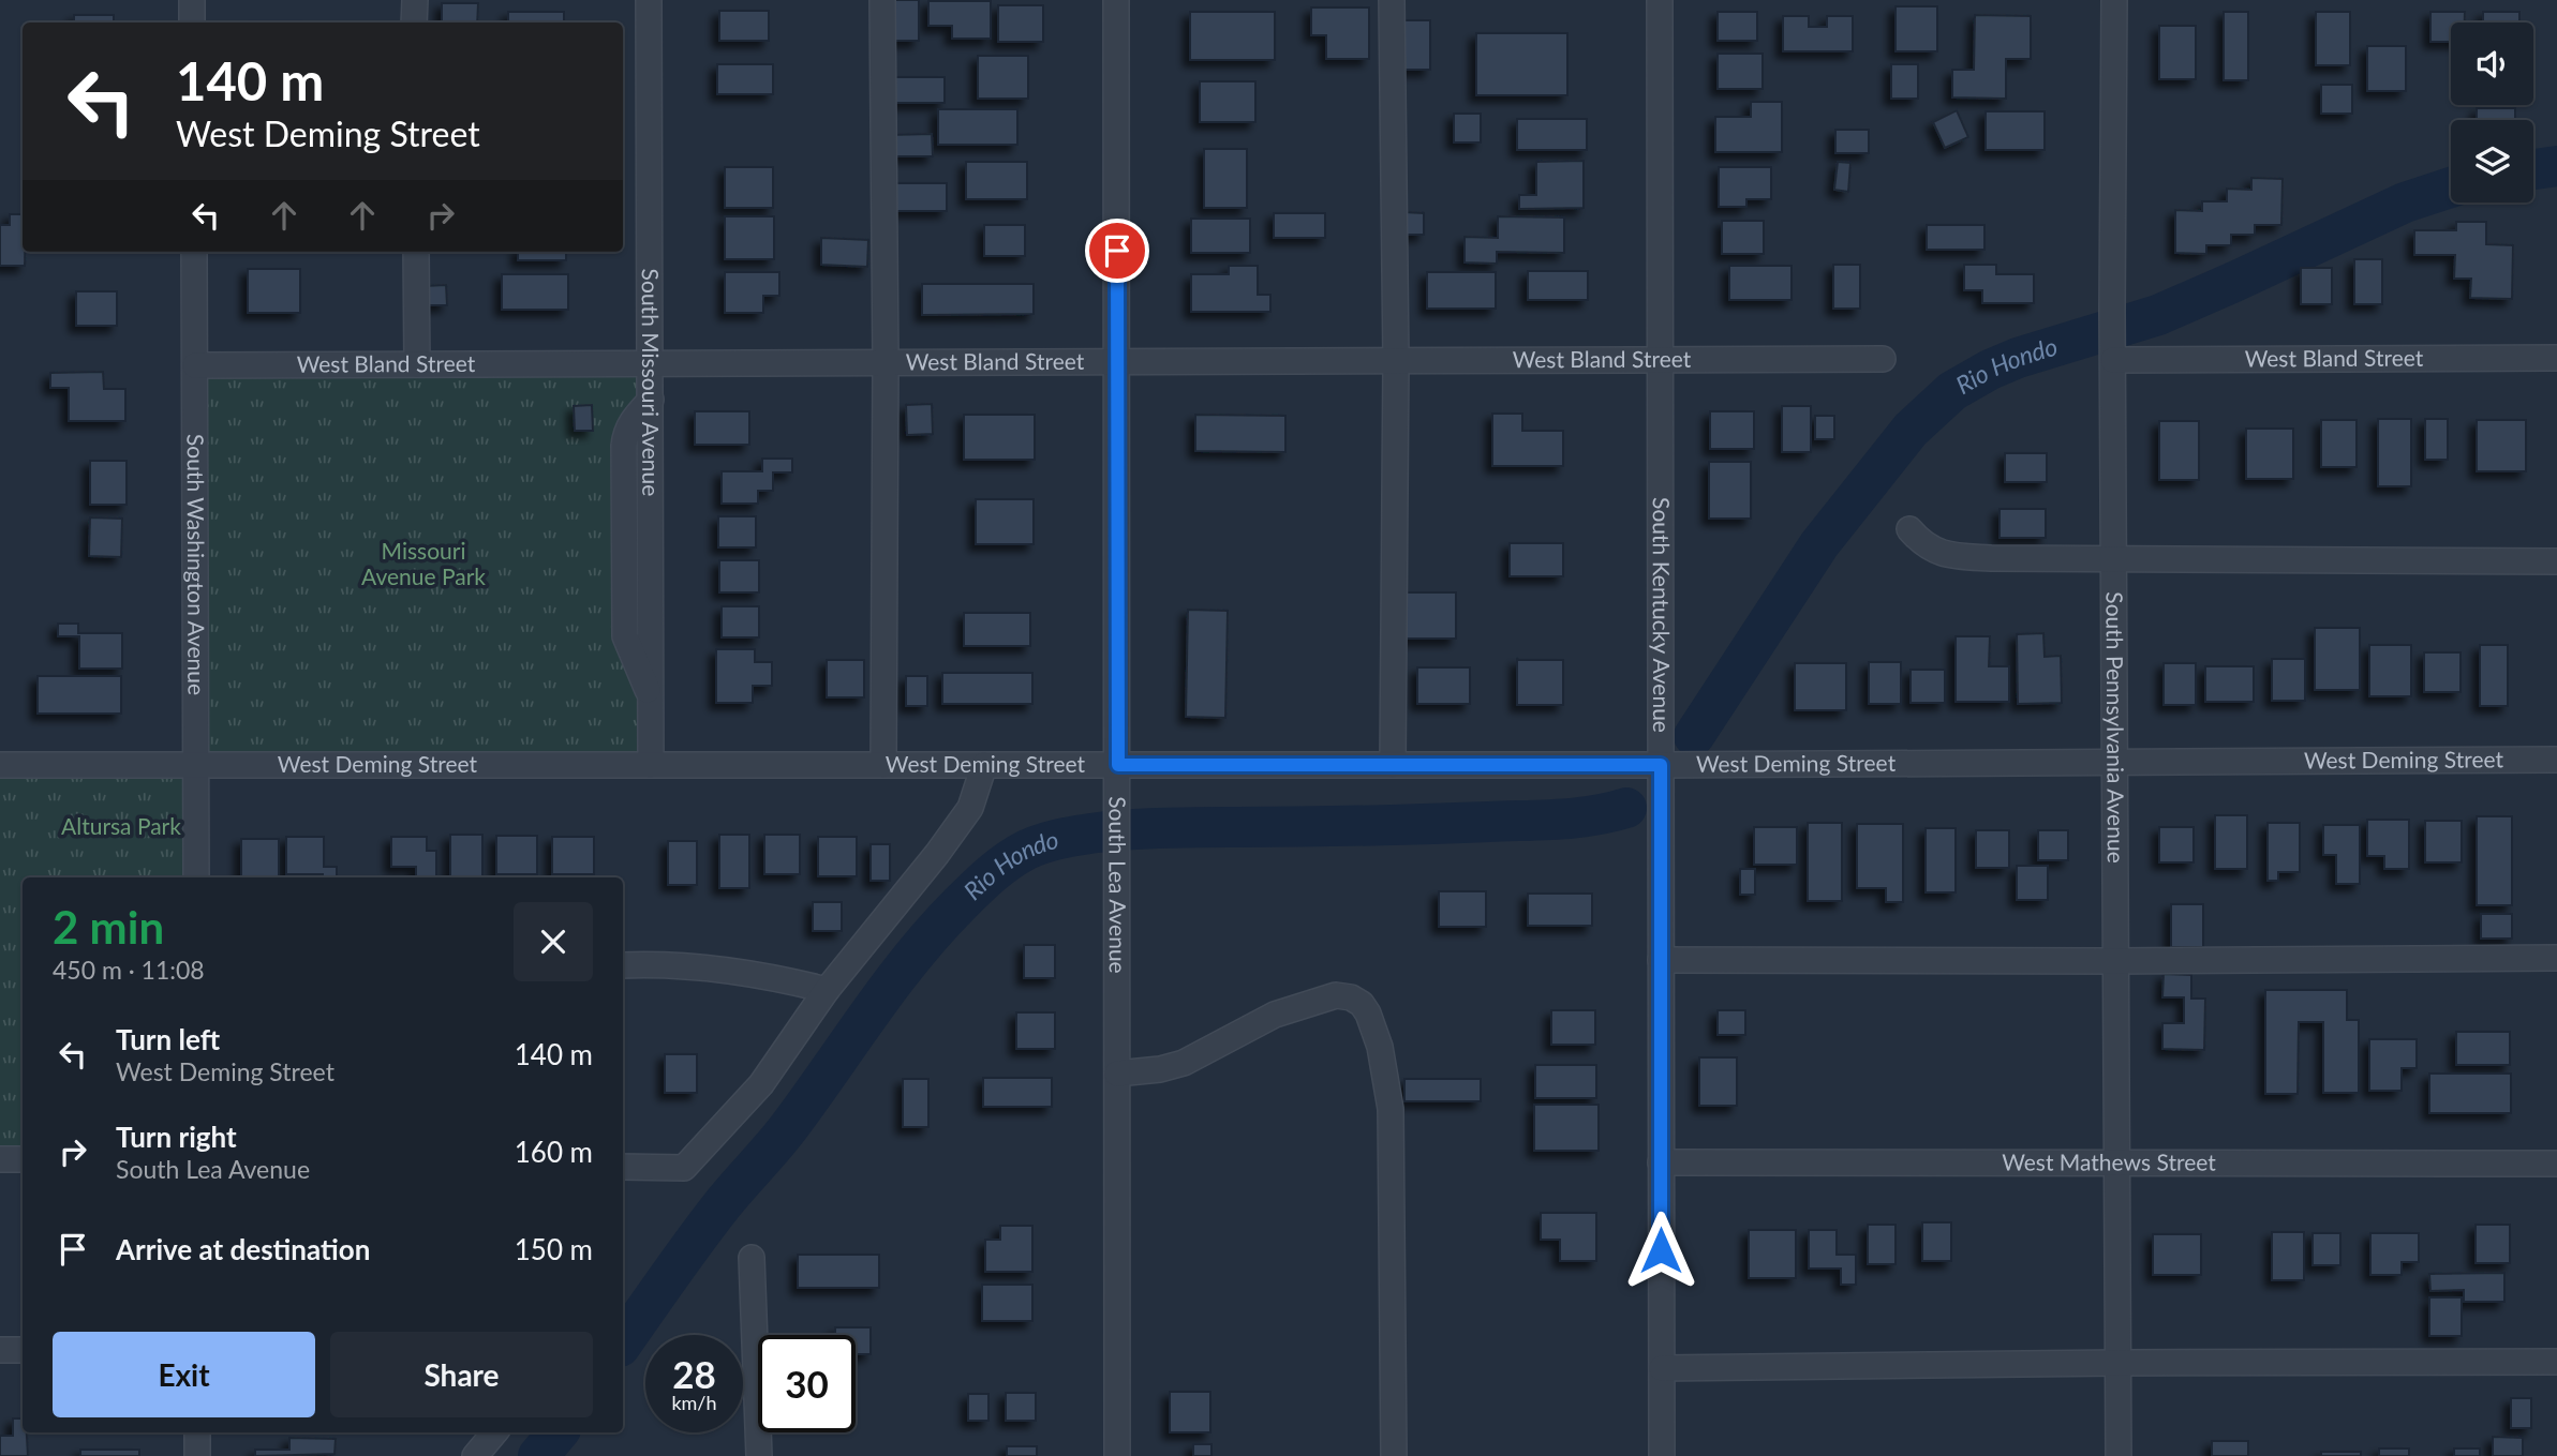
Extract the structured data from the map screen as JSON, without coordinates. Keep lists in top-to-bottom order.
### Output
{
  "streets": {
    "street": [
      "West Bland Street",
      "South Missouri Avenue",
      "South Washington Avenue",
      "South Kentucky Avenue",
      "South Pennsylvania Avenue",
      "West Deming Street",
      "South Lea Avenue",
      "West Mathews Street"
    ]
  },
  "crossings": [
    ["West Bland Street", "South Missouri Avenue"],
    ["West Bland Street", "South Washington Avenue"],
    ["West Bland Street", "South Kentucky Avenue"],
    ["West Bland Street", "South Pennsylvania Avenue"],
    ["West Bland Street", "South Lea Avenue"],
    ["South Missouri Avenue", "West Deming Street"],
    ["South Washington Avenue", "West Deming Street"],
    ["South Kentucky Avenue", "West Deming Street"],
    ["South Kentucky Avenue", "West Mathews Street"],
    ["South Pennsylvania Avenue", "West Deming Street"],
    ["South Pennsylvania Avenue", "West Mathews Street"],
    ["West Deming Street", "South Lea Avenue"]
  ],
  "water": ["Rio Hondo"],
  "parks": ["Missouri Avenue Park", "Altursa Park"],
  "page": {
    "turn": ["140 m", "West Deming Street"],
    "heading": ["2 min", "450 m · 11:08"],
    "list": [
      {
        "name": "Turn left",
        "note": "West Deming Street",
        "value": "140 m"
      },
      {
        "name": "Turn right",
        "note": "South Lea Avenue",
        "value": "160 m"
      },
      {
        "name": "Arrive at destination",
        "value": "150 m"
      }
    ],
    "buttons": ["Exit", "Share"],
    "speed": "28 km/h",
    "limit": "30"
  }
}
